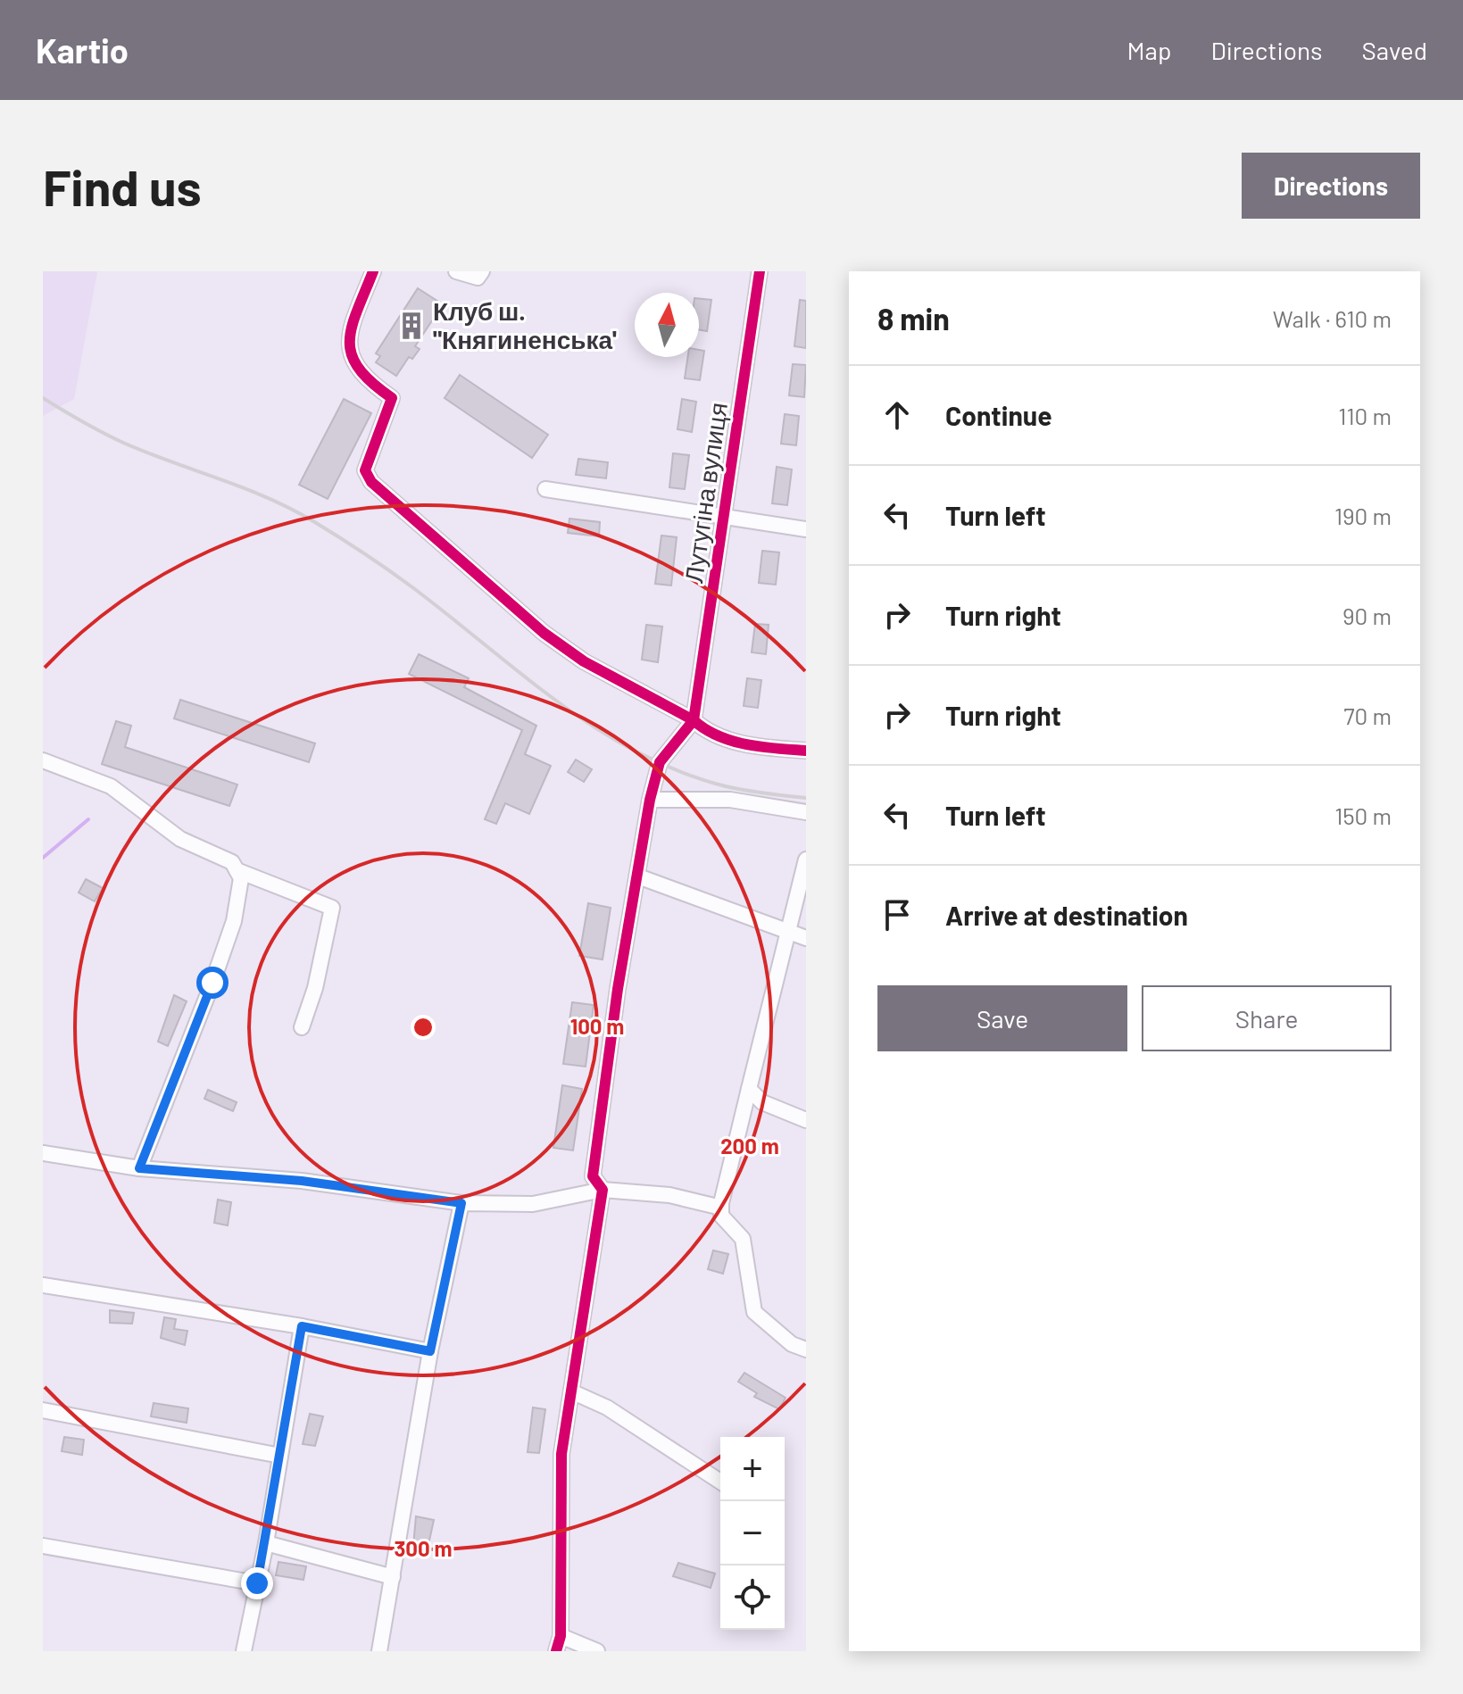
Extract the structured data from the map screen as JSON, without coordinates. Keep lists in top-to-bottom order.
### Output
{
  "streets": {
    "street": ["Лутугіна вулиця"]
  },
  "places": {
    "building": ["Клуб ш. \"Княгиненська'"]
  },
  "north": "top",
  "page": {
    "header": "Kartio",
    "nav": ["Map", "Directions", "Saved"],
    "buttons": [
      "Directions",
      ["Save", "Share"]
    ],
    "title": "Find us",
    "heading": ["8 min", "Walk · 610 m"],
    "list": [
      ["Continue", "110 m"],
      ["Turn left", "190 m"],
      ["Turn right", "90 m"],
      ["Turn right", "70 m"],
      ["Turn left", "150 m"],
      "Arrive at destination"
    ],
    "map_buttons": ["+", "−"]
  },
  "rings": ["100 m", "200 m", "300 m"]
}
